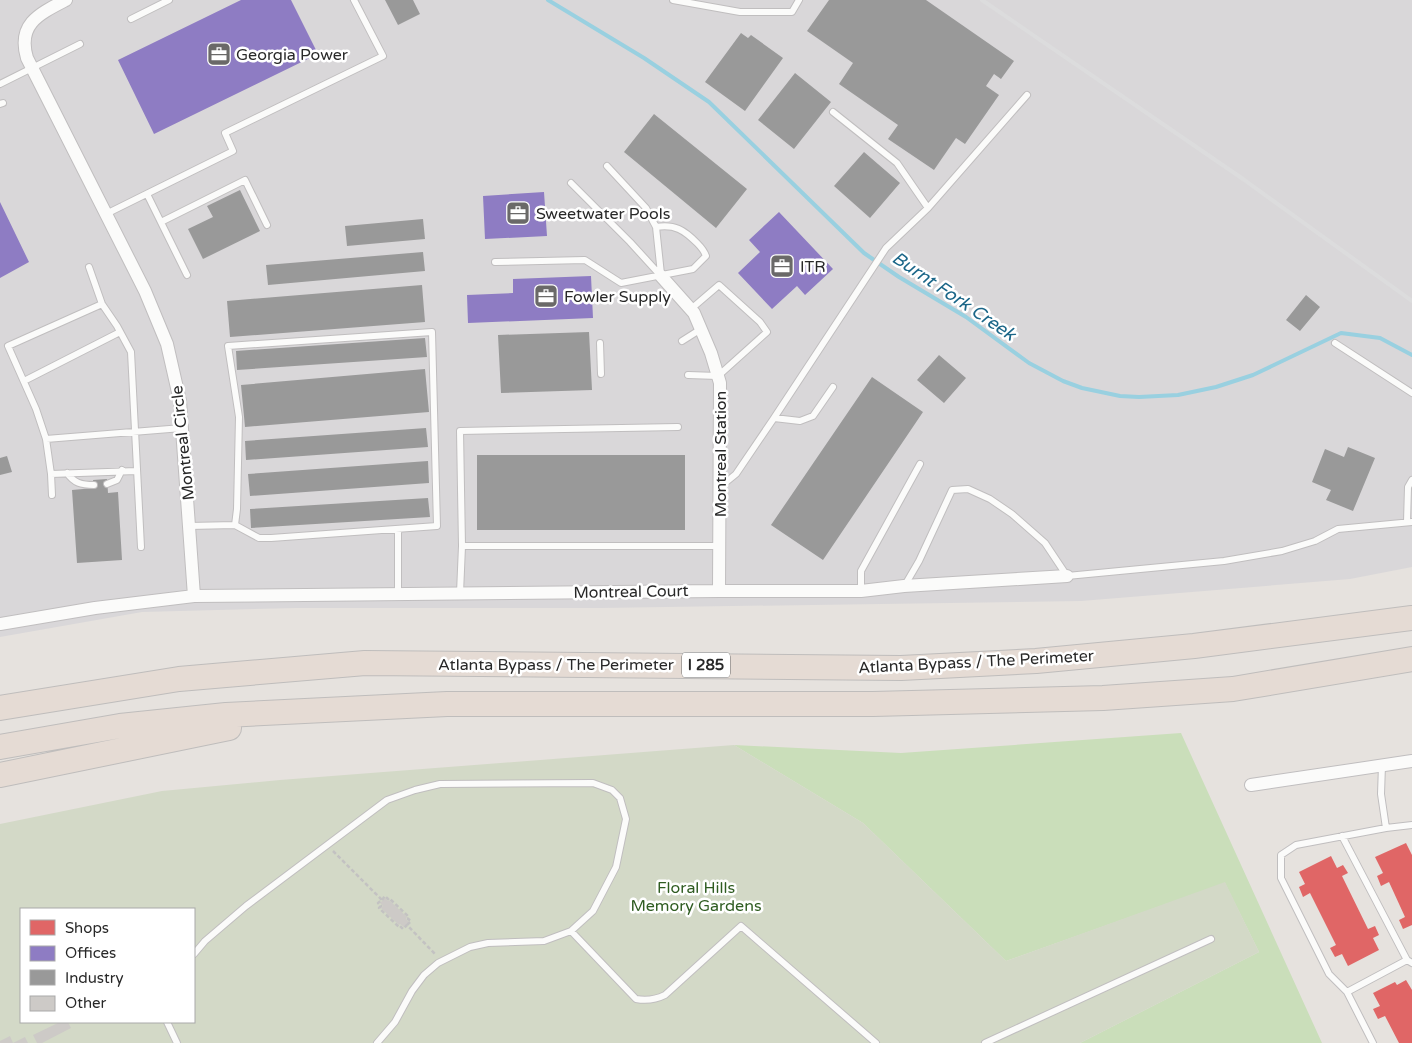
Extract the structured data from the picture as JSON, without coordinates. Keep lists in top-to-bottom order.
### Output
{
  "streets": {
    "highway": ["Atlanta Bypass / The Perimeter", "I 285"],
    "street": ["Montreal Circle", "Montreal Station", "Montreal Court"]
  },
  "crossings": [
    ["Montreal Circle", "Montreal Court"],
    ["Montreal Station", "Montreal Court"]
  ],
  "water": ["Burnt Fork Creek"],
  "parks": ["Floral Hills Memory Gardens"],
  "places": {
    "office": [
      "Georgia Power",
      "Sweetwater Pools",
      "ITR",
      "Fowler Supply"
    ]
  },
  "legend": [
    "Shops",
    "Offices",
    "Industry",
    "Other"
  ]
}
